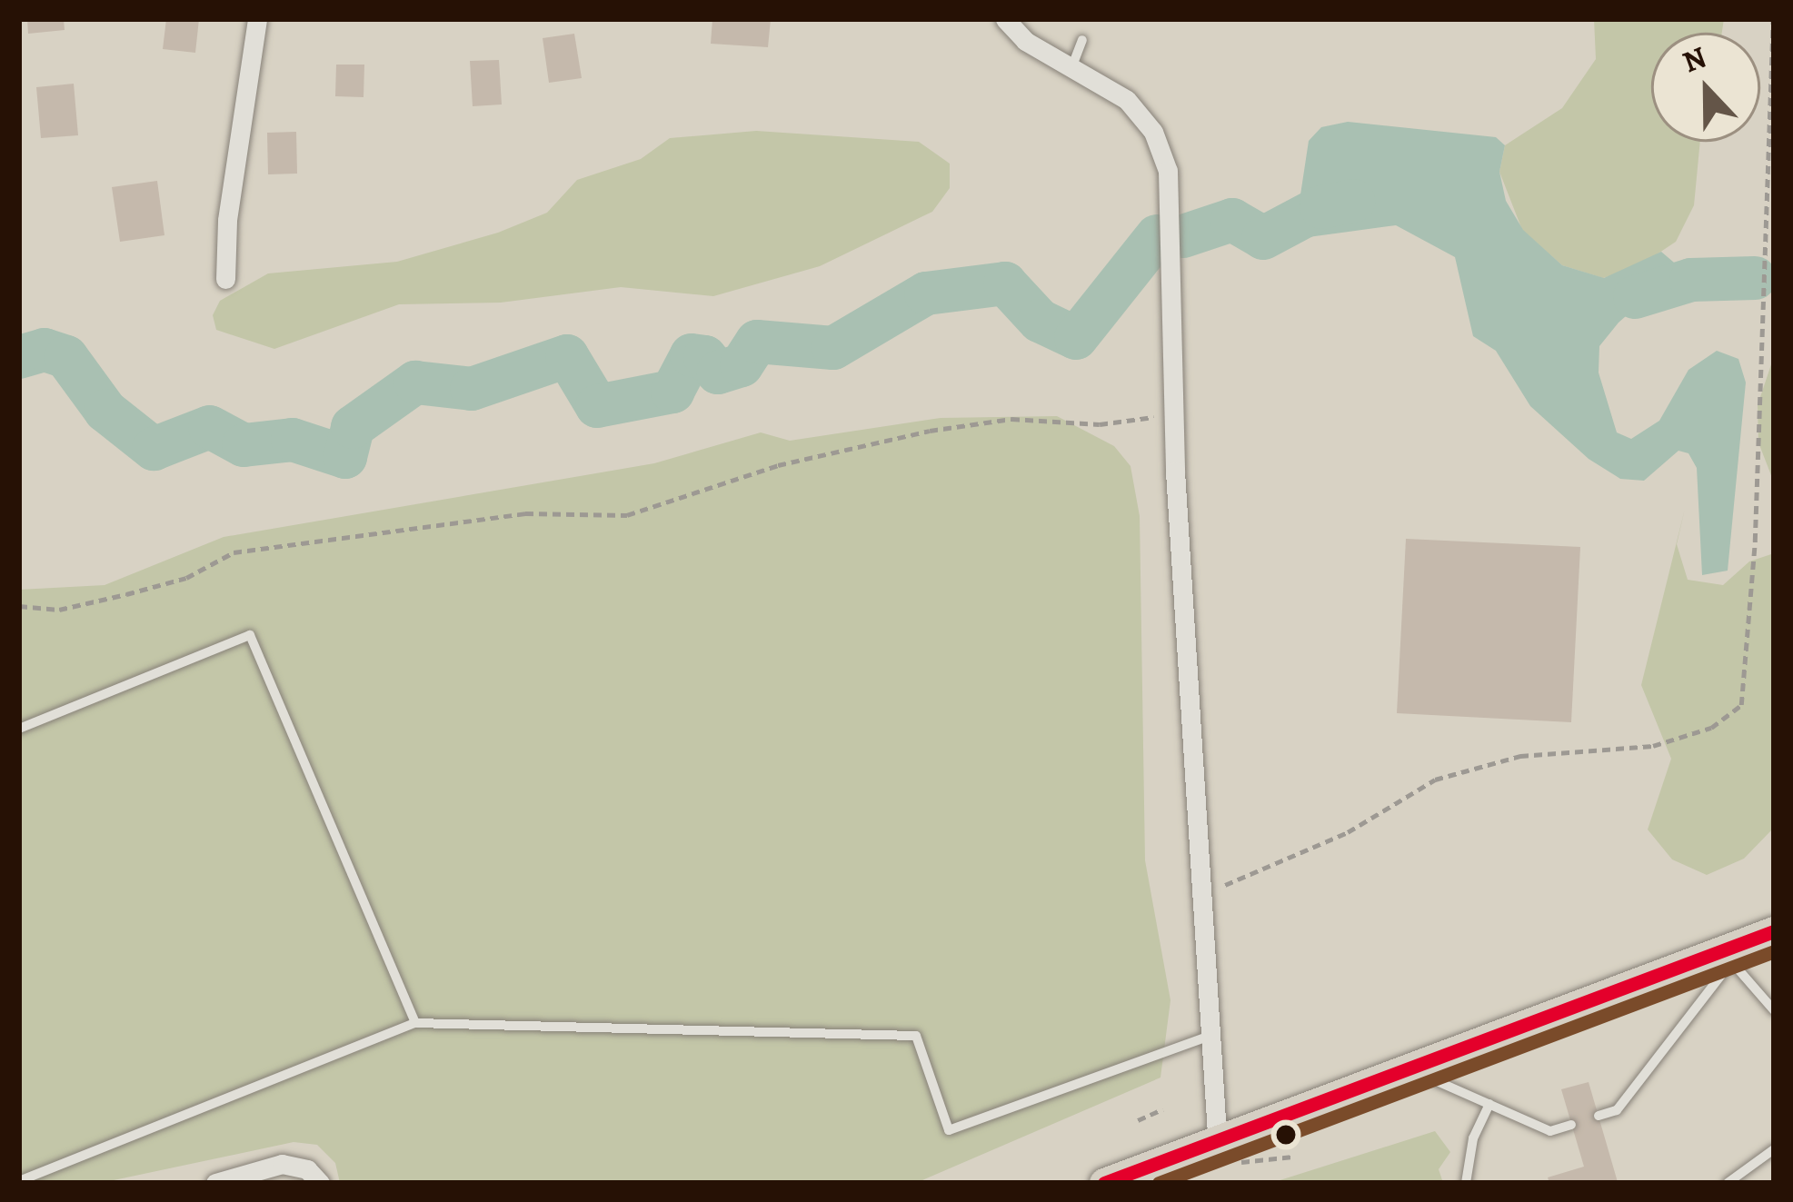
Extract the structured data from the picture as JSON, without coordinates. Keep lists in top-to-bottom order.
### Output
{
  "north": "top"
}
